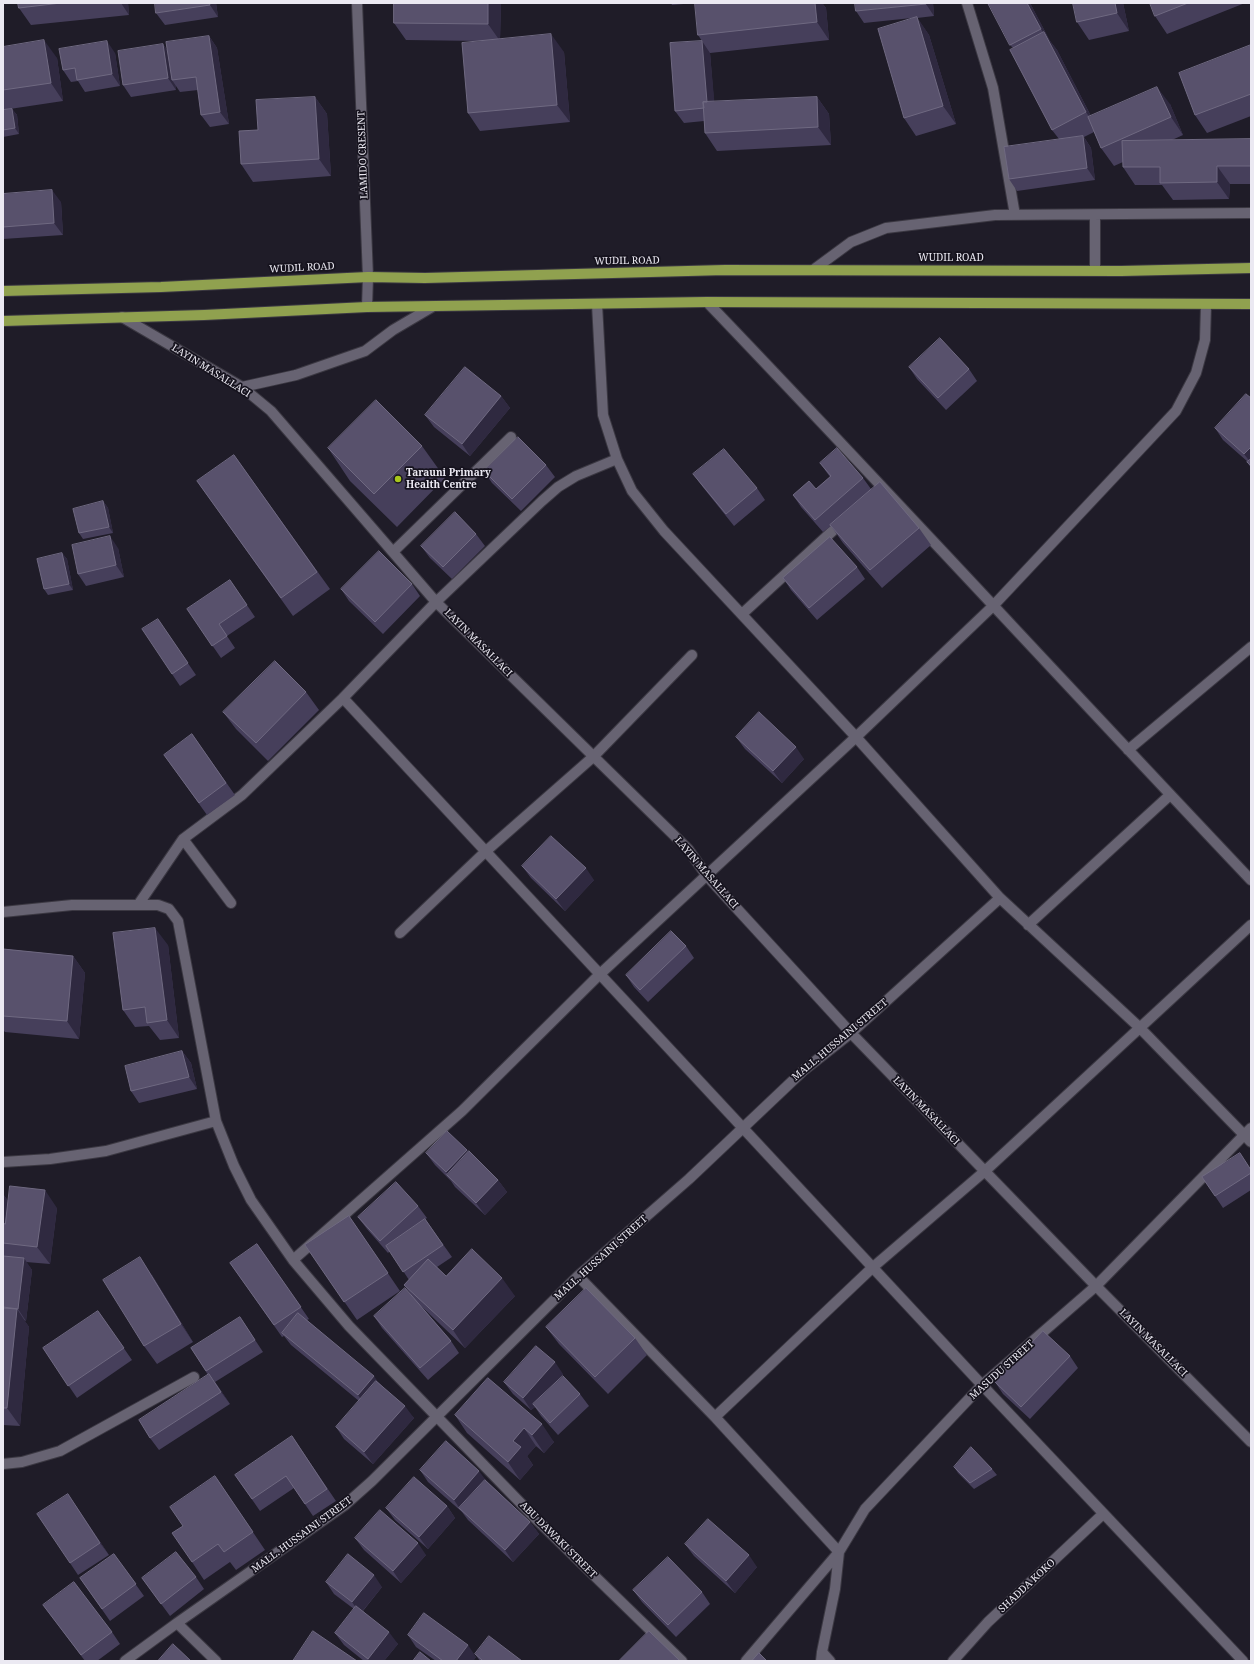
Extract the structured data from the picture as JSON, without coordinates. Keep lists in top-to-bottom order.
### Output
{
  "streets": {
    "main road": ["WUDIL ROAD"],
    "street": [
      "LAMIDO CRESENT",
      "LAYIN MASALLACI",
      "MALL. HUSSAINI STREET",
      "MASUDU STREET",
      "ABU DAWAKI STREET",
      "SHADDA KOKO"
    ]
  },
  "crossings": [
    ["LAMIDO CRESENT", "WUDIL ROAD"],
    ["LAYIN MASALLACI", "MALL. HUSSAINI STREET"],
    ["LAYIN MASALLACI", "MASUDU STREET"],
    ["MALL. HUSSAINI STREET", "ABU DAWAKI STREET"]
  ],
  "places": ["Tarauni Primary Health Centre"]
}
